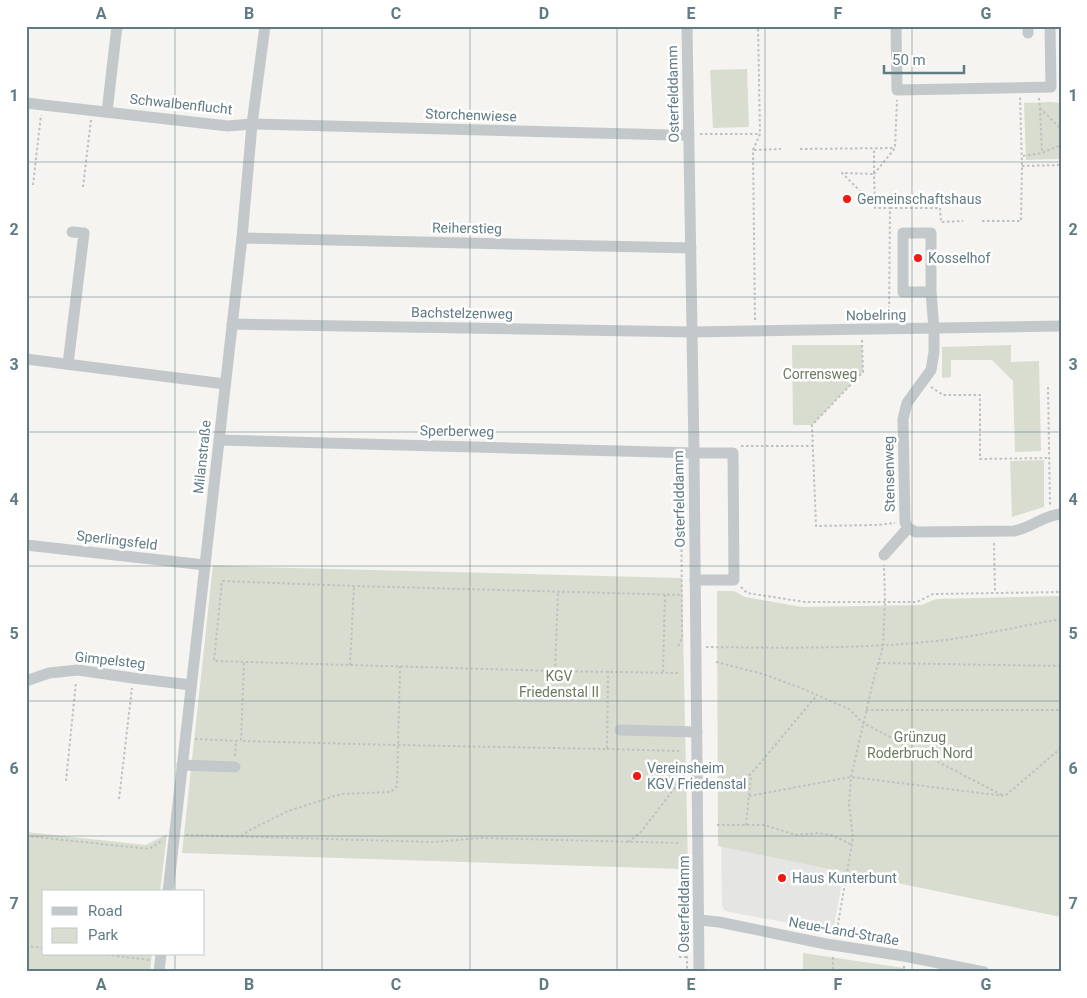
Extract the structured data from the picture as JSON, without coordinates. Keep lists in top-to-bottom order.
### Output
{
  "streets": {
    "street": [
      "Osterfelddamm",
      "Schwalbenflucht",
      "Storchenwiese",
      "Reiherstieg",
      "Bachstelzenweg",
      "Nobelring",
      "Sperberweg",
      "Milanstraße",
      "Stensenweg",
      "Sperlingsfeld",
      "Gimpelsteg",
      "Neue-Land-Straße"
    ]
  },
  "crossings": [
    ["Osterfelddamm", "Storchenwiese"],
    ["Osterfelddamm", "Reiherstieg"],
    ["Osterfelddamm", "Bachstelzenweg"],
    ["Osterfelddamm", "Nobelring"],
    ["Osterfelddamm", "Sperberweg"],
    ["Osterfelddamm", "Neue-Land-Straße"],
    ["Schwalbenflucht", "Storchenwiese"],
    ["Schwalbenflucht", "Milanstraße"],
    ["Storchenwiese", "Milanstraße"],
    ["Reiherstieg", "Milanstraße"],
    ["Bachstelzenweg", "Nobelring"],
    ["Bachstelzenweg", "Milanstraße"],
    ["Nobelring", "Stensenweg"],
    ["Sperberweg", "Milanstraße"],
    ["Milanstraße", "Sperlingsfeld"],
    ["Milanstraße", "Gimpelsteg"]
  ],
  "parks": ["Corrensweg", "KGV Friedenstal II", "Grünzug Roderbruch Nord"],
  "places": [
    "Gemeinschaftshaus",
    "Kosselhof",
    "Vereinsheim KGV Friedenstal",
    "Haus Kunterbunt"
  ],
  "legend": ["Road", "Park"],
  "scale_bar": "50 m",
  "grid": {
    "columns": [
      "A",
      "B",
      "C",
      "D",
      "E",
      "F",
      "G"
    ],
    "rows": [
      "1",
      "2",
      "3",
      "4",
      "5",
      "6",
      "7"
    ]
  }
}
